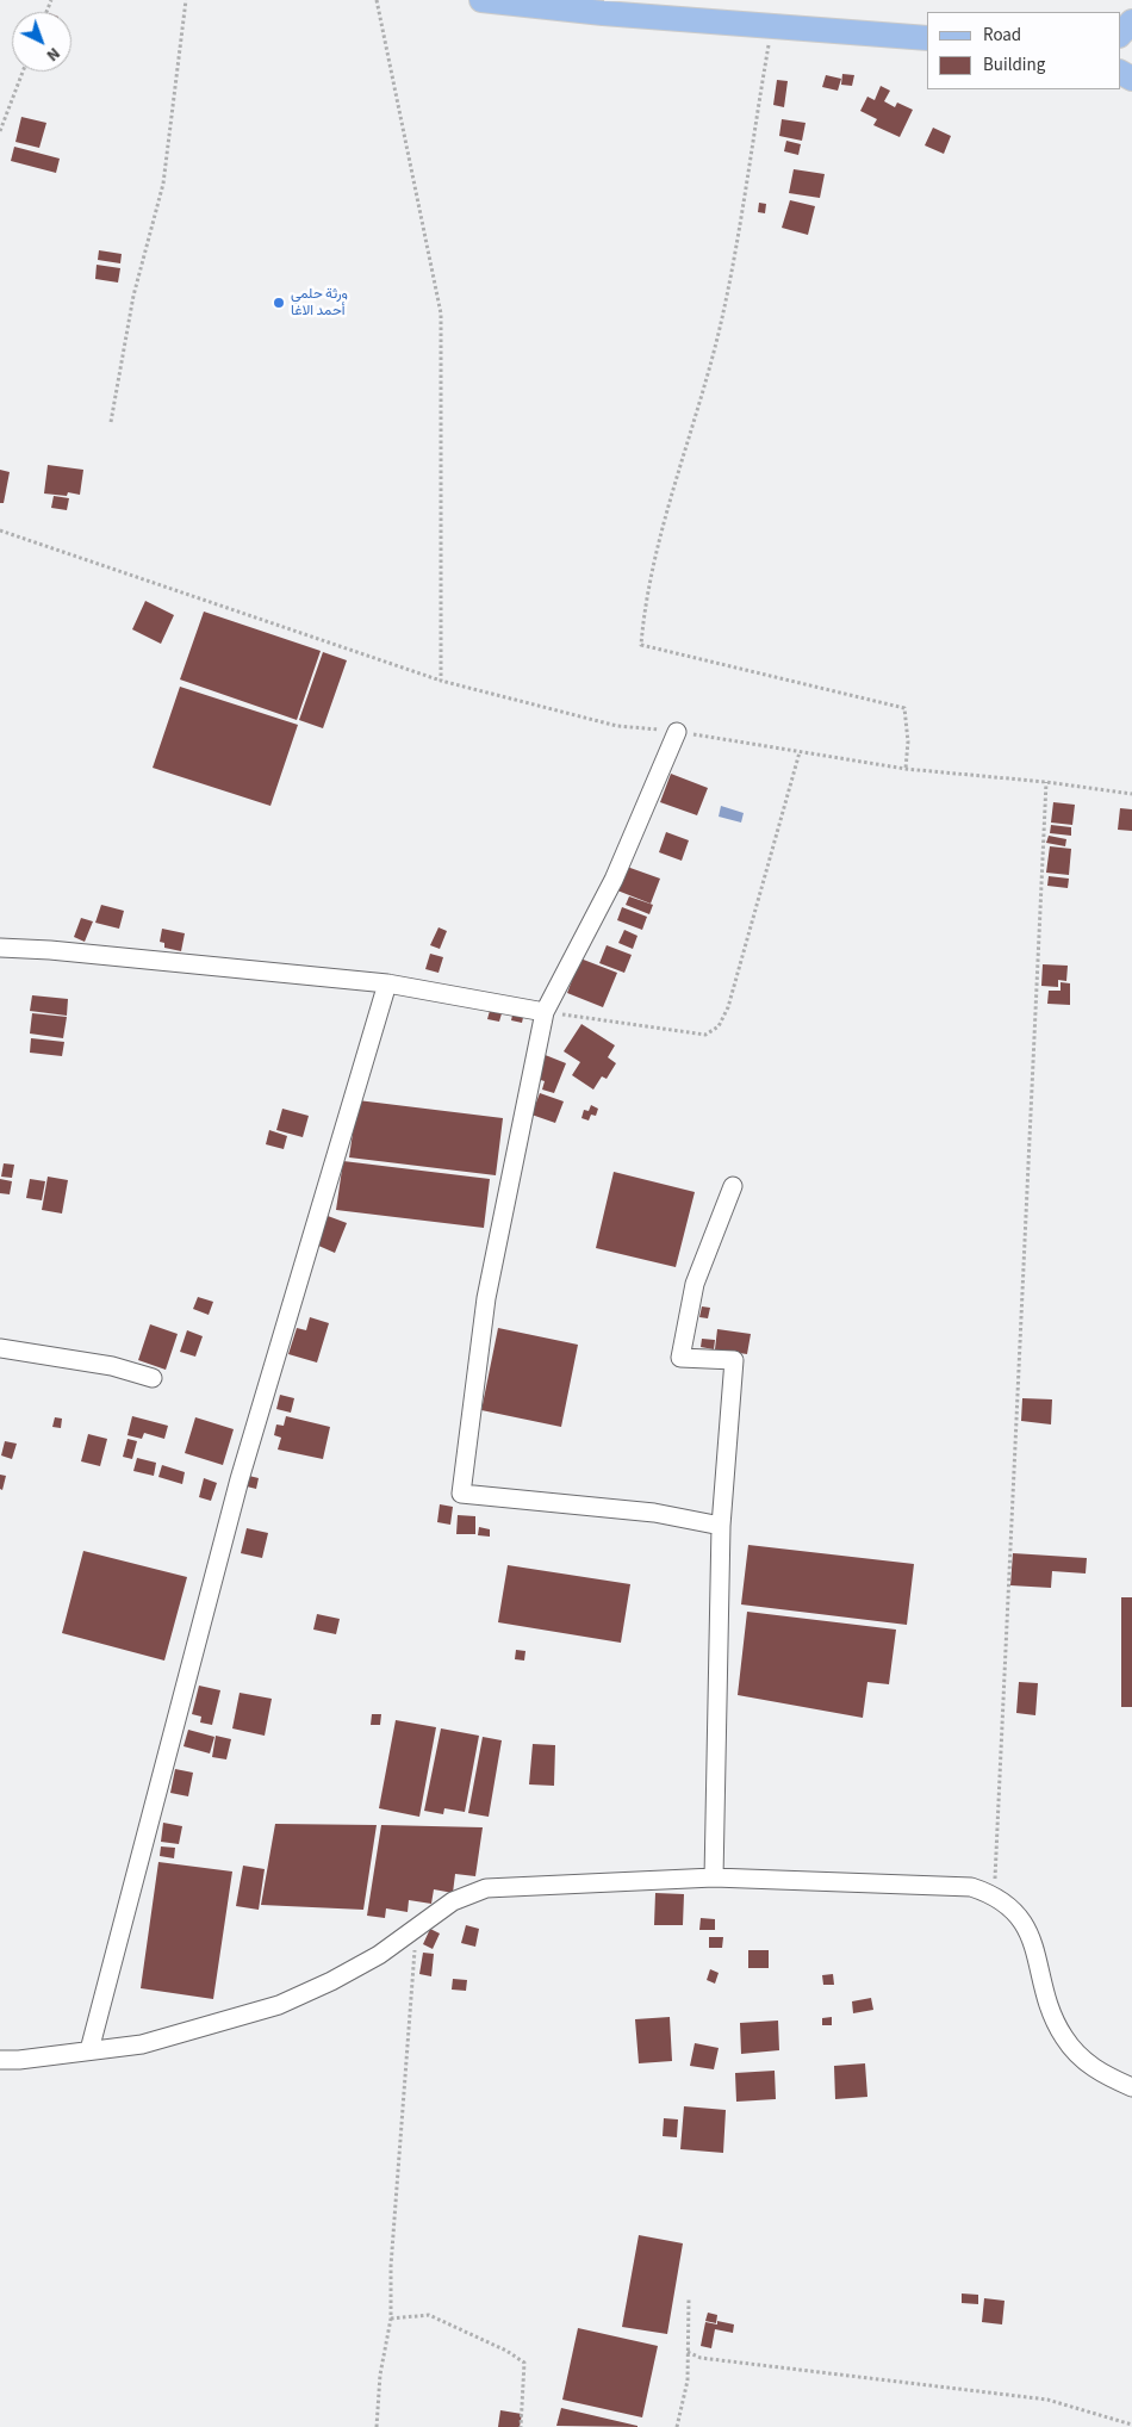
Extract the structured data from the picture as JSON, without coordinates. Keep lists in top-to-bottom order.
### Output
{
  "places": ["ورثة حلمي أحمد الاغا"],
  "legend": ["Road", "Building"],
  "north": "bottom right"
}
